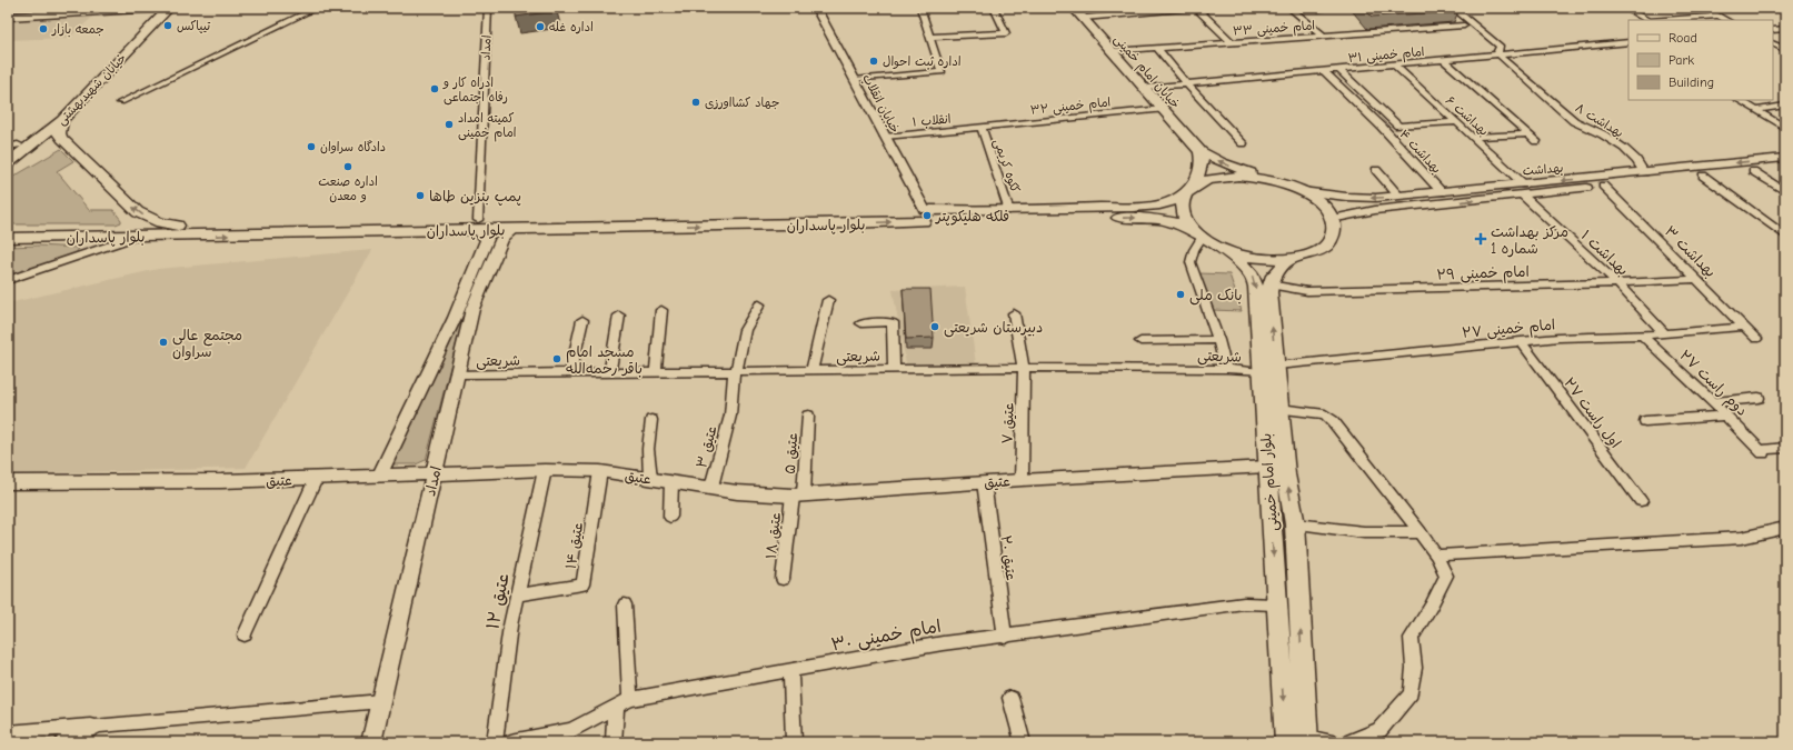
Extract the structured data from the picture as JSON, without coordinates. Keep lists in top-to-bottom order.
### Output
{
  "streets": {
    "main road": [
      "خیابان امام خمینی",
      "خیابان شهیدبهشتی",
      "بلوار پاسداران",
      "بلوار امام خمینی"
    ],
    "street": [
      "امام خمینی ۳۳",
      "امداد",
      "امام خمینی ۳۱",
      "خیابان انقلاب",
      "امام خمینی ۳۲",
      "بهداشت ۶",
      "انقلاب ۱",
      "بهداشت ۸",
      "بهداشت ۴",
      "ککوه کریمی",
      "بهداشت",
      "بهداشت ۳",
      "بهداشت ۱",
      "امام خمینی ۲۹",
      "امام خمینی ۲۷",
      "شریعتی",
      "۲۷ دوم راست",
      "۲۷ اول راست",
      "عتیق ۷",
      "عتیق ۳",
      "عتیق ۵",
      "عتیق",
      "عتیق ۱۸",
      "عتیق ۱۴",
      "عتیق ۲۰",
      "عتیق ۱۲",
      "امام خمینی ۳۰"
    ]
  },
  "crossings": [
    ["امام خمینی ۳۳", "خیابان امام خمینی"],
    ["امداد", "بلوار پاسداران"],
    ["امداد", "شریعتی"],
    ["امداد", "عتیق"],
    ["امام خمینی ۳۱", "خیابان امام خمینی"],
    ["امام خمینی ۳۱", "بهداشت ۶"],
    ["امام خمینی ۳۱", "بهداشت ۸"],
    ["امام خمینی ۳۱", "بهداشت ۴"],
    ["خیابان امام خمینی", "امام خمینی ۳۲"],
    ["خیابان انقلاب", "انقلاب ۱"],
    ["خیابان انقلاب", "بلوار پاسداران"],
    ["امام خمینی ۳۲", "انقلاب ۱"],
    ["امام خمینی ۳۲", "ککوه کریمی"],
    ["بهداشت ۶", "بهداشت"],
    ["بهداشت ۶", "بهداشت ۱"],
    ["انقلاب ۱", "ککوه کریمی"],
    ["بهداشت ۸", "بهداشت"],
    ["بهداشت ۴", "بهداشت"],
    ["ککوه کریمی", "بلوار پاسداران"],
    ["بهداشت", "بهداشت ۳"],
    ["بهداشت", "بهداشت ۱"],
    ["بلوار پاسداران", "بلوار امام خمینی"],
    ["بهداشت ۳", "امام خمینی ۲۹"],
    ["بهداشت ۳", "امام خمینی ۲۷"],
    ["بهداشت ۱", "امام خمینی ۲۹"],
    ["بهداشت ۱", "امام خمینی ۲۷"],
    ["امام خمینی ۲۹", "بلوار امام خمینی"],
    ["امام خمینی ۲۷", "شریعتی"],
    ["امام خمینی ۲۷", "۲۷ دوم راست"],
    ["امام خمینی ۲۷", "۲۷ اول راست"],
    ["امام خمینی ۲۷", "بلوار امام خمینی"],
    ["شریعتی", "عتیق ۷"],
    ["شریعتی", "عتیق ۳"],
    ["شریعتی", "بلوار امام خمینی"],
    ["عتیق ۷", "عتیق"],
    ["عتیق ۳", "عتیق"],
    ["عتیق ۵", "عتیق"],
    ["عتیق ۵", "عتیق ۱۸"],
    ["عتیق", "بلوار امام خمینی"],
    ["عتیق", "عتیق ۱۸"],
    ["عتیق", "عتیق ۱۴"],
    ["عتیق", "عتیق ۲۰"],
    ["عتیق", "عتیق ۱۲"],
    ["بلوار امام خمینی", "امام خمینی ۳۰"],
    ["عتیق ۱۴", "عتیق ۱۲"],
    ["عتیق ۲۰", "امام خمینی ۳۰"]
  ],
  "places": {
    "other": [
      "تیپاکس",
      "اداره غله",
      "جمعه بازار",
      "اداره ثبت احوال",
      "ادراه کار و رفاه اجتماعی",
      "جهاد کشااورزی",
      "کمیته امداد امام خمینی",
      "دادگاه سراوان",
      "اداره صنعت و معدن",
      "پمپ بنزین طاها",
      "فلکه هلیکوپتر",
      "بانک ملی",
      "دبیرستان شریعتی",
      "مجتمع عالی سراوان",
      "مسجد امام باقر رحمه‌الله"
    ],
    "health": ["مرکز بهداشت شماره 1"]
  },
  "legend": ["Road", "Park", "Building"]
}
